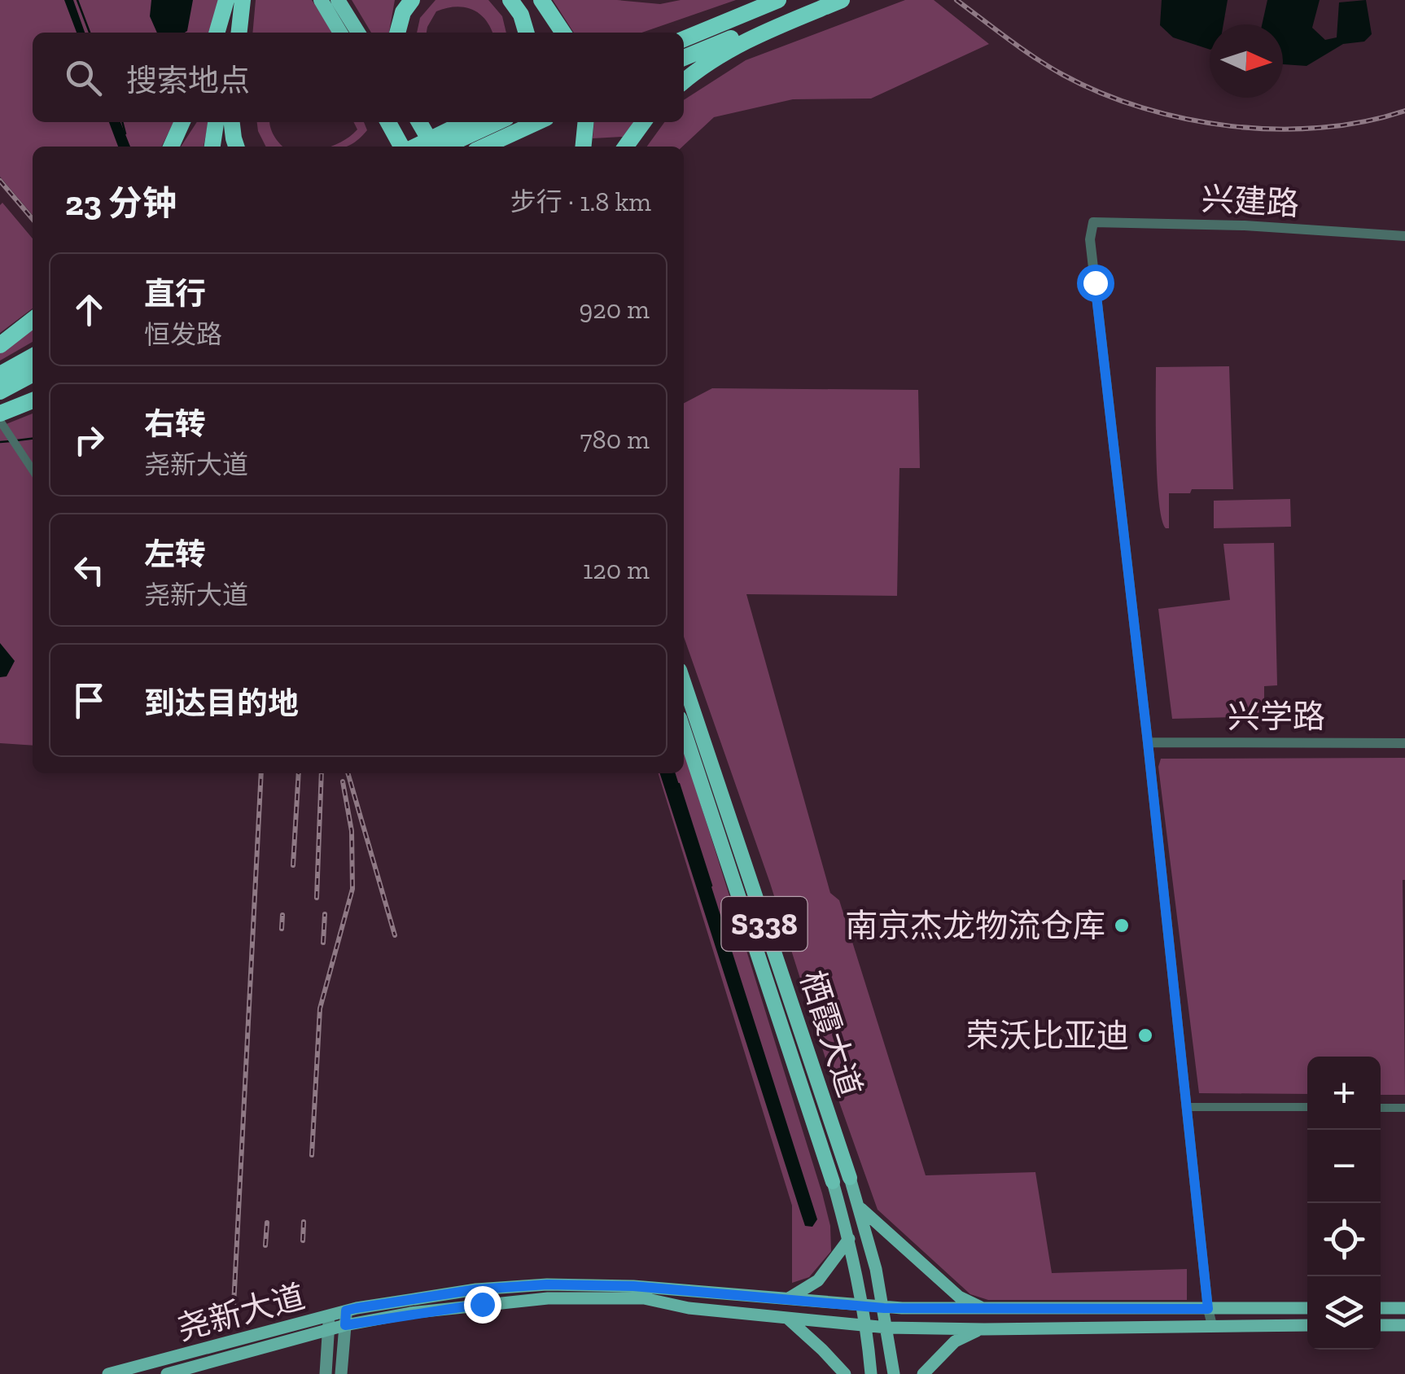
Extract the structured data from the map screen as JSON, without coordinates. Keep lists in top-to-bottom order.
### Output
{
  "streets": {
    "highway": ["S338", "栖霞大道"],
    "main road": ["尧新大道"],
    "street": ["兴建路", "兴学路"]
  },
  "crossings": [
    ["兴建路", "兴学路"],
    ["栖霞大道", "尧新大道"]
  ],
  "places": ["南京杰龙物流仓库", "荣沃比亚迪"],
  "north": "right",
  "page": {
    "search": "搜索地点",
    "heading": ["23 分钟", "步行 · 1.8 km"],
    "list": [
      ["直行", "恒发路", "920 m"],
      ["右转", "尧新大道", "780 m"],
      ["左转", "尧新大道", "120 m"],
      "到达目的地"
    ],
    "map_buttons": ["+", "−"]
  }
}
